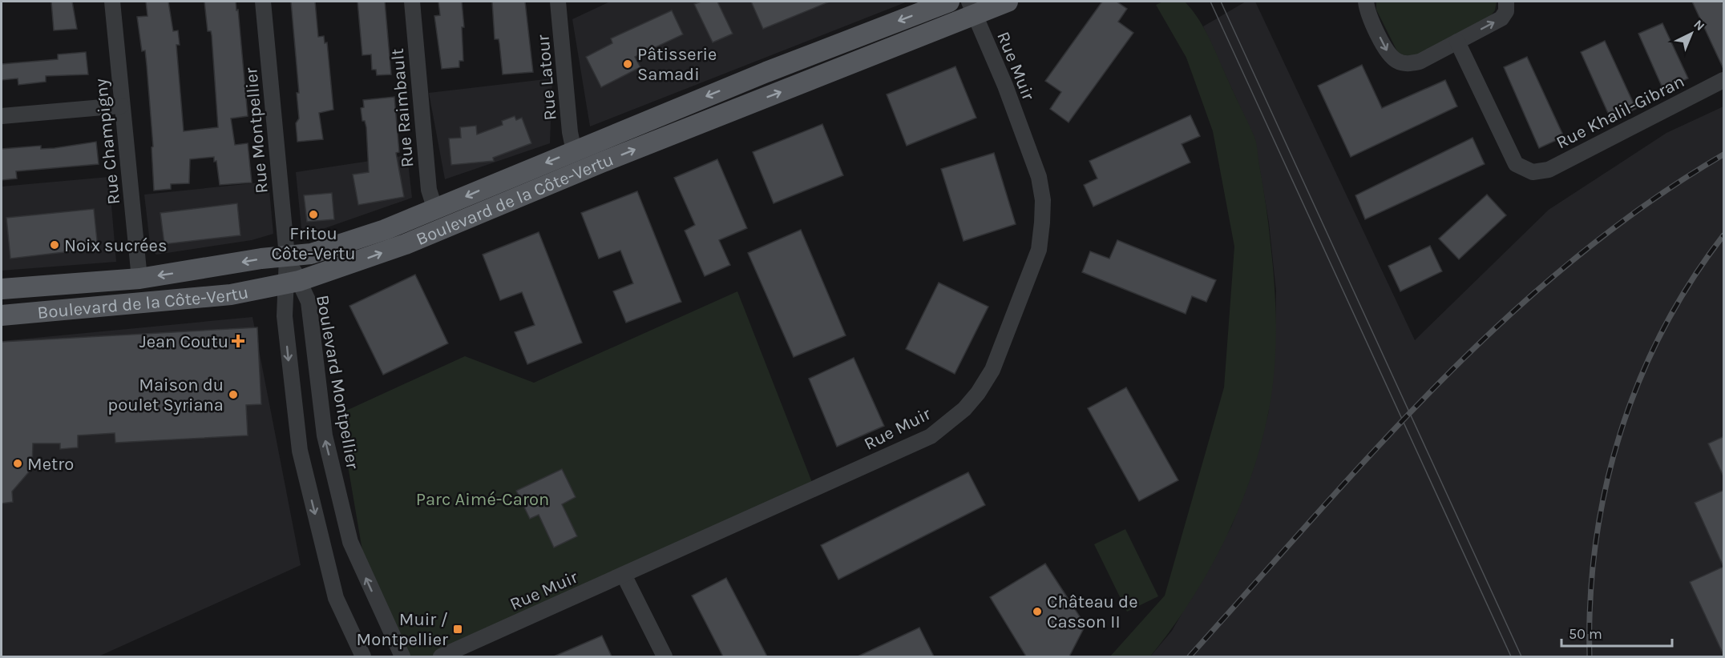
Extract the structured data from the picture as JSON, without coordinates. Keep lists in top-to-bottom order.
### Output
{
  "streets": {
    "main road": ["Boulevard de la Côte-Vertu"],
    "street": [
      "Rue Muir",
      "Rue Latour",
      "Rue Raimbault",
      "Rue Khalil-Gibran",
      "Rue Montpellier",
      "Rue Champigny",
      "Boulevard Montpellier"
    ]
  },
  "crossings": [
    ["Rue Muir", "Boulevard de la Côte-Vertu"],
    ["Rue Latour", "Boulevard de la Côte-Vertu"],
    ["Rue Raimbault", "Boulevard de la Côte-Vertu"],
    ["Rue Montpellier", "Boulevard de la Côte-Vertu"],
    ["Rue Montpellier", "Boulevard Montpellier"],
    ["Rue Champigny", "Boulevard de la Côte-Vertu"],
    ["Boulevard de la Côte-Vertu", "Boulevard Montpellier"]
  ],
  "parks": ["Parc Aimé-Caron"],
  "places": {
    "other": [
      "Pâtisserie Samadi",
      "Fritou Côte-Vertu",
      "Noix sucrées",
      "Maison du poulet Syriana",
      "Metro",
      "Château de Casson II"
    ],
    "health": ["Jean Coutu"],
    "transit": ["Muir / Montpellier"]
  },
  "scale_bar": "50 m",
  "north": "top right"
}
